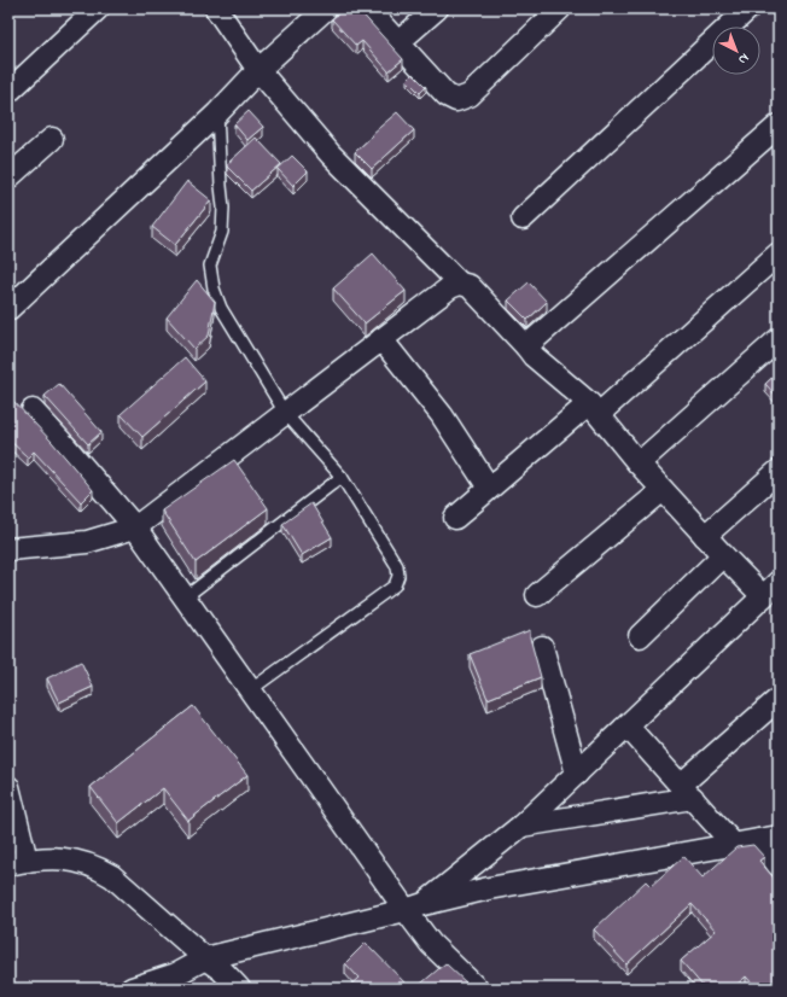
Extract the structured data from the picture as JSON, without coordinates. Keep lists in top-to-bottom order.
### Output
{
  "north": "bottom right"
}
